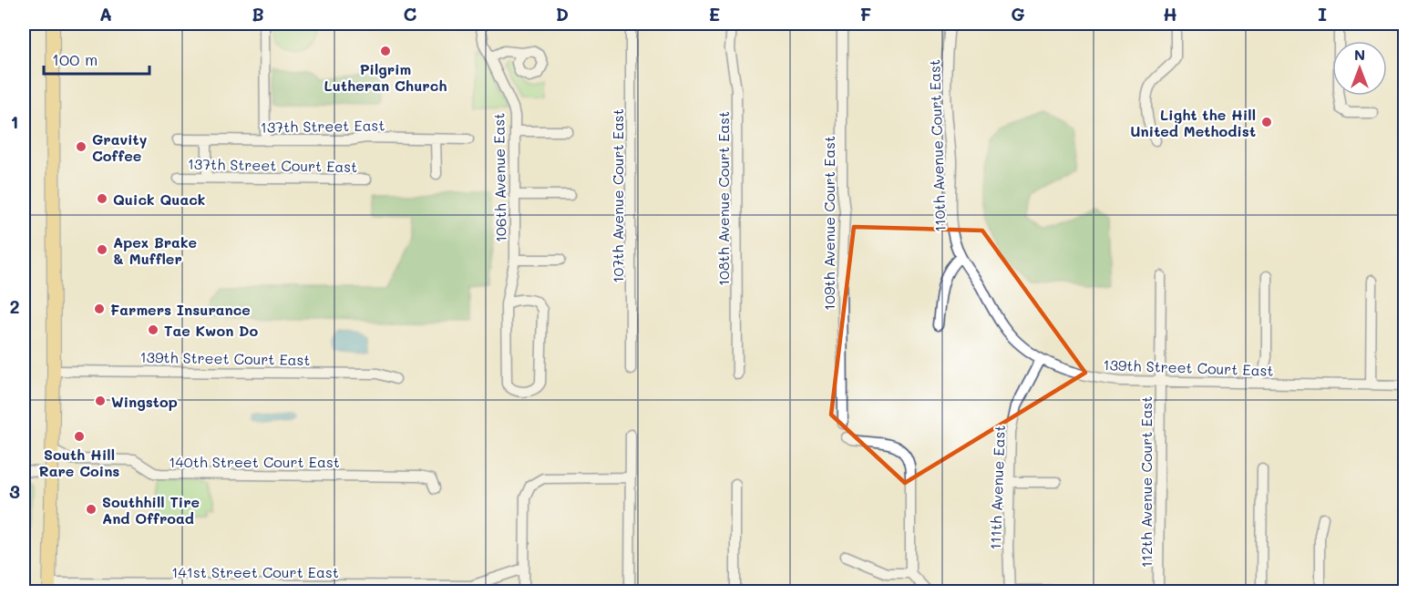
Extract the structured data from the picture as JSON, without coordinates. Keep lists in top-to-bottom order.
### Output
{
  "streets": {
    "street": [
      "137th Street East",
      "110th Avenue Court East",
      "137th Street Court East",
      "106th Avenue East",
      "107th Avenue Court East",
      "108th Avenue Court East",
      "109th Avenue Court East",
      "139th Street Court East",
      "140th Street Court East",
      "112th Avenue Court East",
      "111th Avenue East",
      "141st Street Court East"
    ]
  },
  "crossings": [
    ["110th Avenue Court East", "139th Street Court East"],
    ["139th Street Court East", "112th Avenue Court East"],
    ["139th Street Court East", "111th Avenue East"]
  ],
  "places": [
    "Pilgrim Lutheran Church",
    "Light the Hill United Methodist",
    "Gravity Coffee",
    "Quick Quack",
    "Apex Brake & Muffler",
    "Farmers Insurance",
    "Tae Kwon Do",
    "Wingstop",
    "South Hill Rare Coins",
    "Southhill Tire And Offroad"
  ],
  "scale_bar": "100 m",
  "north": "top",
  "grid": {
    "columns": [
      "A",
      "B",
      "C",
      "D",
      "E",
      "F",
      "G",
      "H",
      "I"
    ],
    "rows": ["1", "2", "3"]
  }
}
